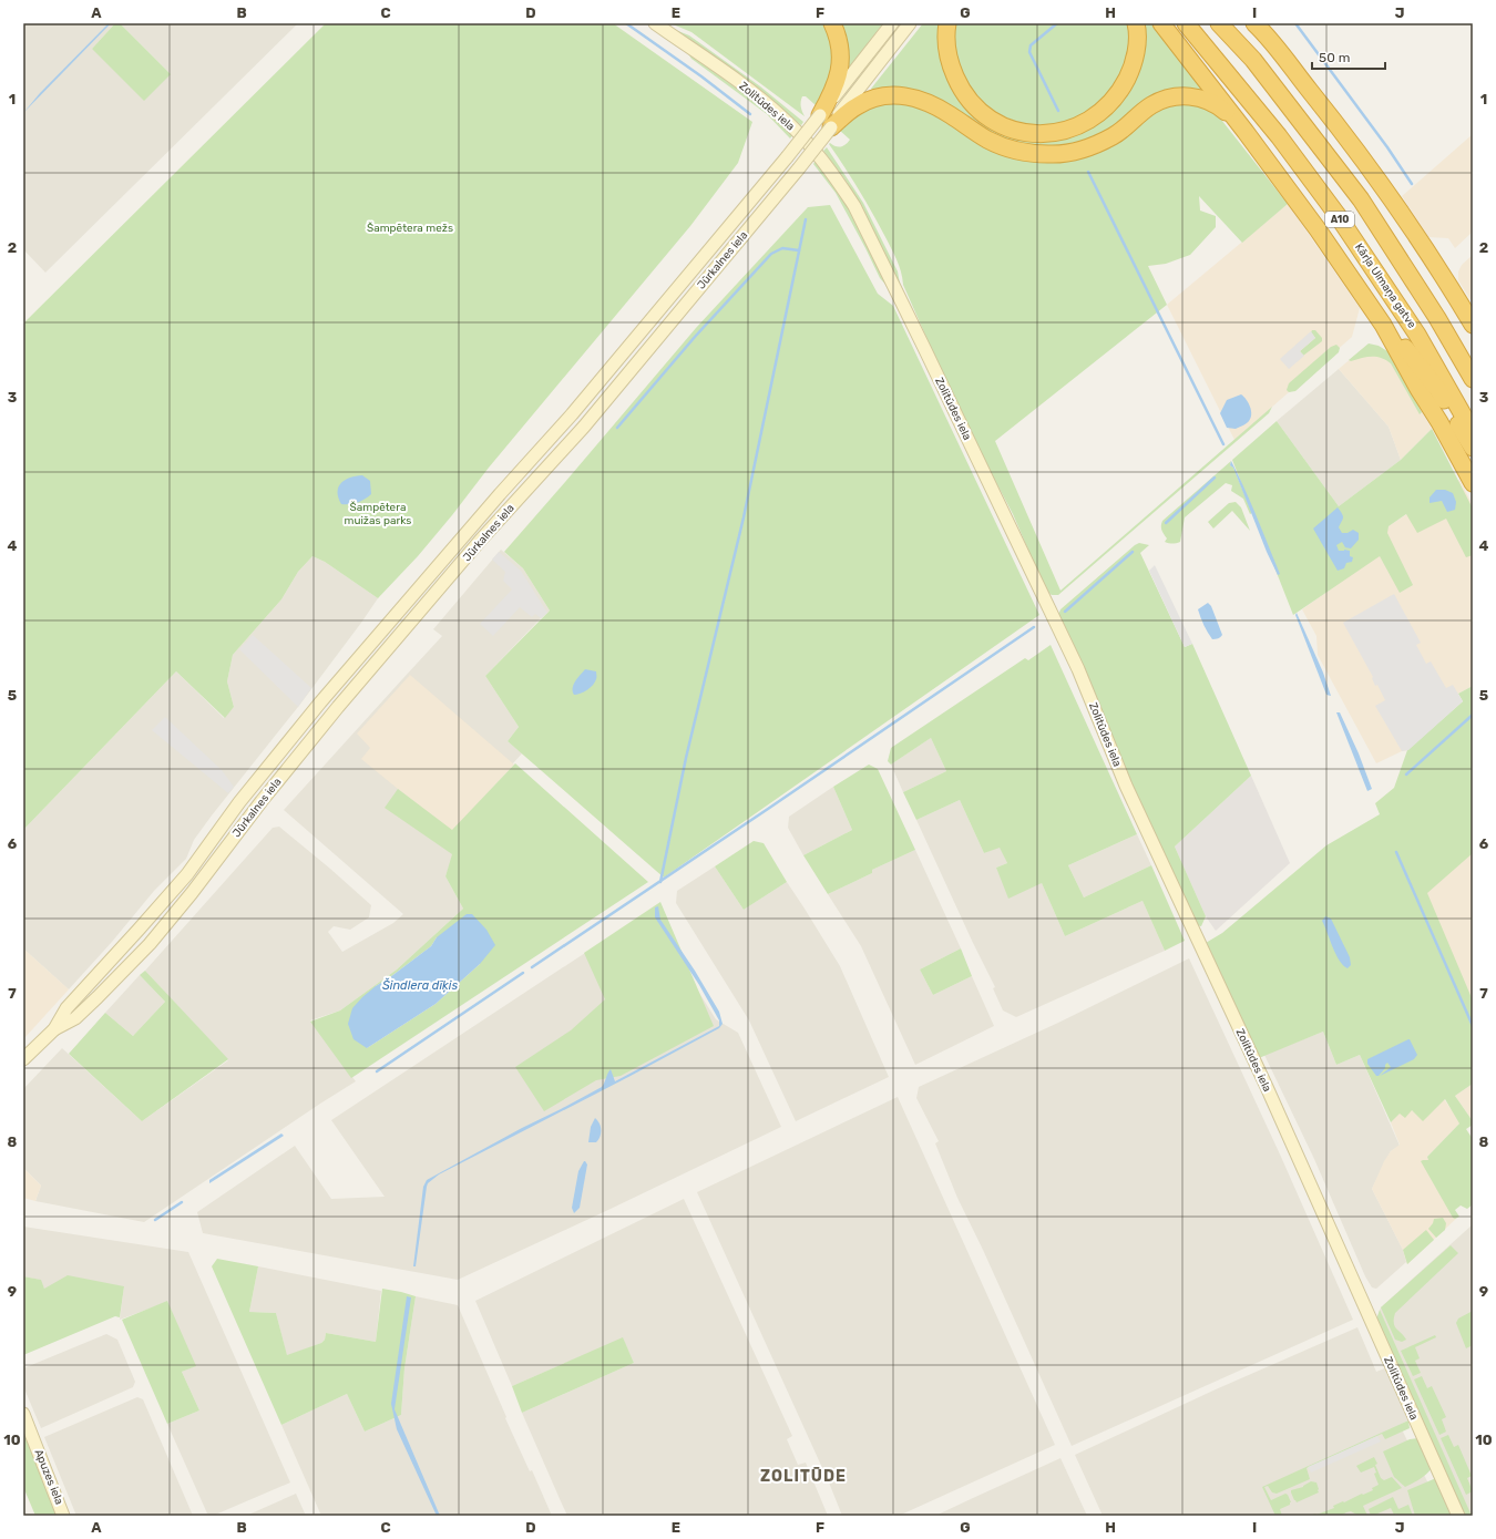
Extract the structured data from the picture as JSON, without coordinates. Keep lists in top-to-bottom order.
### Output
{
  "streets": {
    "highway": ["A10", "Kārļa Ulmaņa gatve"],
    "street": ["Zolitūdes iela", "Jūrkalnes iela", "Apuzes iela"]
  },
  "districts": ["ZOLITŪDE"],
  "water": ["Šindlera dīķis"],
  "parks": ["Šampētera mežs", "Šampētera muižas parks"],
  "scale_bar": "50 m",
  "grid": {
    "columns": [
      "A",
      "B",
      "C",
      "D",
      "E",
      "F",
      "G",
      "H",
      "I",
      "J"
    ],
    "rows": [
      "1",
      "2",
      "3",
      "4",
      "5",
      "6",
      "7",
      "8",
      "9",
      "10"
    ]
  }
}
